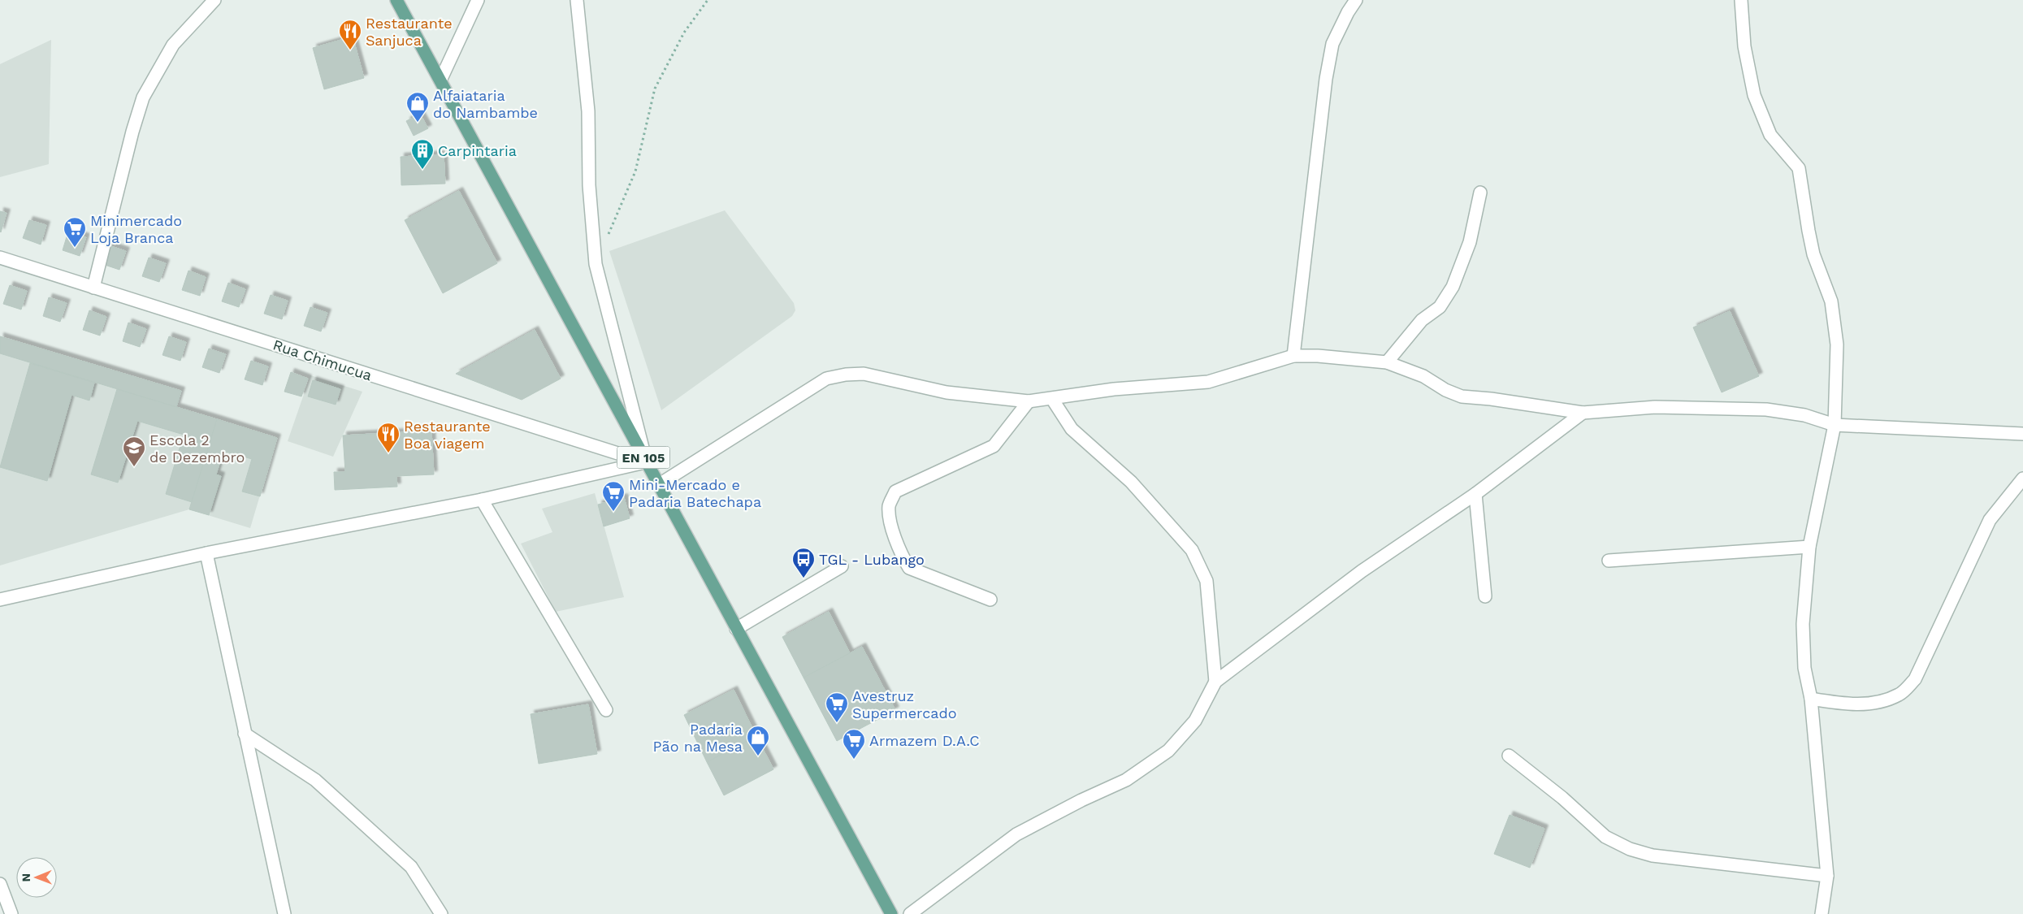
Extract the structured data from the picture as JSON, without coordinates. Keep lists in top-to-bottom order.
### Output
{
  "streets": {
    "main road": ["EN 105"],
    "street": ["Rua Chimucua"]
  },
  "crossings": [
    ["Rua Chimucua", "EN 105"]
  ],
  "places": {
    "restaurant": ["Restaurante Sanjuca", "Restaurante Boa viagem"],
    "shop": ["Alfaiataria do Nambambe", "Padaria Pão na Mesa"],
    "building": ["Carpintaria"],
    "supermarket": [
      "Minimercado Loja Branca",
      "Mini-Mercado e Padaria Batechapa",
      "Avestruz Supermercado",
      "Armazem D.A.C"
    ],
    "school or university": ["Escola 2 de Dezembro"],
    "bus stop": ["TGL - Lubango"]
  },
  "north": "left"
}
